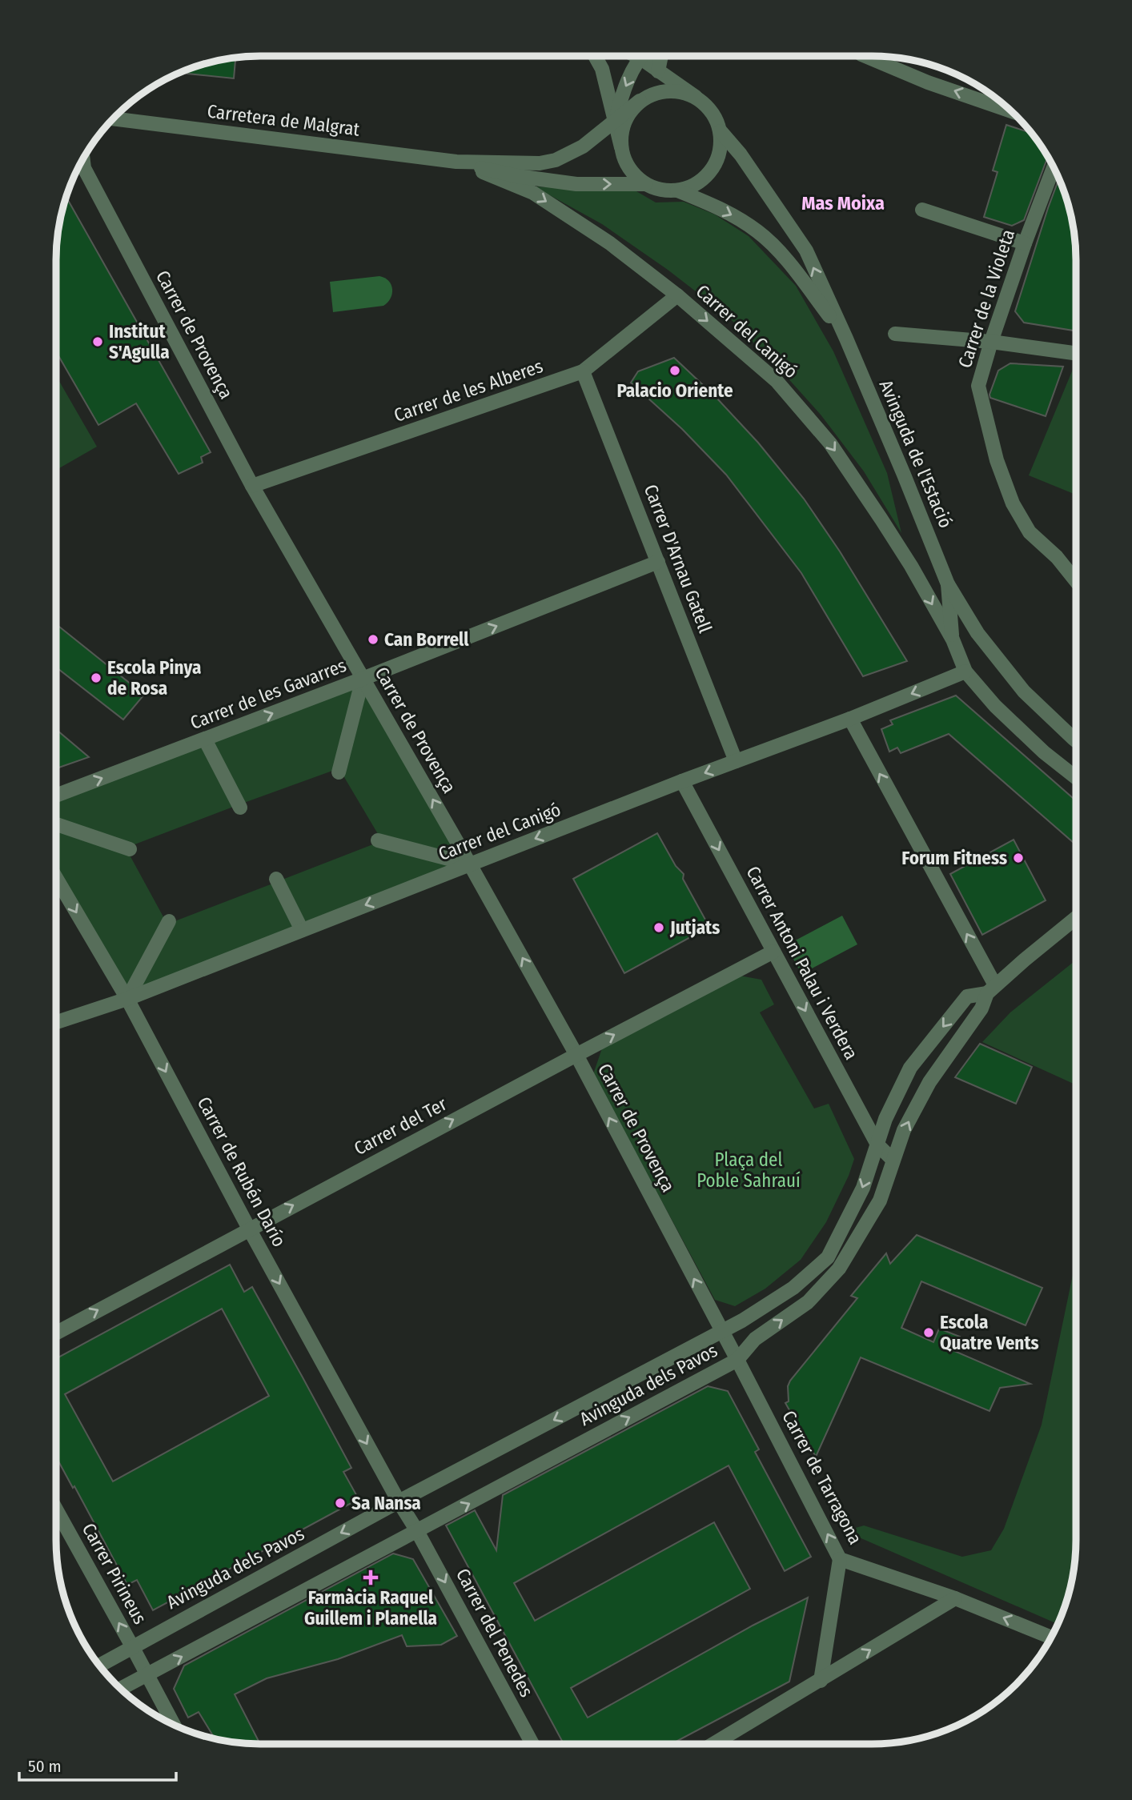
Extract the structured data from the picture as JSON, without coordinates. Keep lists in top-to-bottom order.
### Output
{
  "streets": {
    "street": [
      "Carretera de Malgrat",
      "Carrer de la Violeta",
      "Carrer del Canigó",
      "Carrer de Provença",
      "Carrer de les Alberes",
      "Avinguda de l'Estació",
      "Carrer D'Arnau Gatell",
      "Carrer de les Gavarres",
      "Carrer Antoni Palau i Verdera",
      "Carrer del Ter",
      "Carrer de Rubén Darío",
      "Avinguda dels Pavos",
      "Carrer de Tarragona",
      "Carrer Pirineus",
      "Carrer del Penedes"
    ]
  },
  "crossings": [
    ["Carretera de Malgrat", "Carrer del Canigó"],
    ["Carretera de Malgrat", "Avinguda de l'Estació"],
    ["Carrer del Canigó", "Carrer de Provença"],
    ["Carrer del Canigó", "Carrer de les Alberes"],
    ["Carrer del Canigó", "Avinguda de l'Estació"],
    ["Carrer del Canigó", "Carrer D'Arnau Gatell"],
    ["Carrer del Canigó", "Carrer Antoni Palau i Verdera"],
    ["Carrer del Canigó", "Carrer de Rubén Darío"],
    ["Carrer de Provença", "Carrer de les Alberes"],
    ["Carrer de Provença", "Carrer de les Gavarres"],
    ["Carrer de Provença", "Carrer del Ter"],
    ["Carrer de Provença", "Avinguda dels Pavos"],
    ["Carrer de Provença", "Carrer de Tarragona"],
    ["Carrer de les Alberes", "Carrer D'Arnau Gatell"],
    ["Carrer D'Arnau Gatell", "Carrer de les Gavarres"],
    ["Carrer Antoni Palau i Verdera", "Carrer del Ter"],
    ["Carrer Antoni Palau i Verdera", "Avinguda dels Pavos"],
    ["Carrer del Ter", "Carrer de Rubén Darío"],
    ["Carrer de Rubén Darío", "Avinguda dels Pavos"],
    ["Avinguda dels Pavos", "Carrer de Tarragona"],
    ["Avinguda dels Pavos", "Carrer Pirineus"],
    ["Avinguda dels Pavos", "Carrer del Penedes"]
  ],
  "one_way": [
    "Carrer de Provença",
    "Carrer de les Gavarres",
    "Carrer Antoni Palau i Verdera",
    "Carrer del Ter",
    "Carrer de Rubén Darío",
    "Carrer de Tarragona",
    "Carrer Pirineus",
    "Carrer del Penedes"
  ],
  "districts": ["Mas Moixa"],
  "parks": ["Plaça del Poble Sahrauí"],
  "places": {
    "other": [
      "Institut S'Agulla",
      "Palacio Oriente",
      "Can Borrell",
      "Escola Pinya de Rosa",
      "Forum Fitness",
      "Jutjats",
      "Escola Quatre Vents",
      "Sa Nansa"
    ],
    "health": ["Farmàcia Raquel Guillem i Planella"]
  },
  "scale_bar": "50 m"
}
